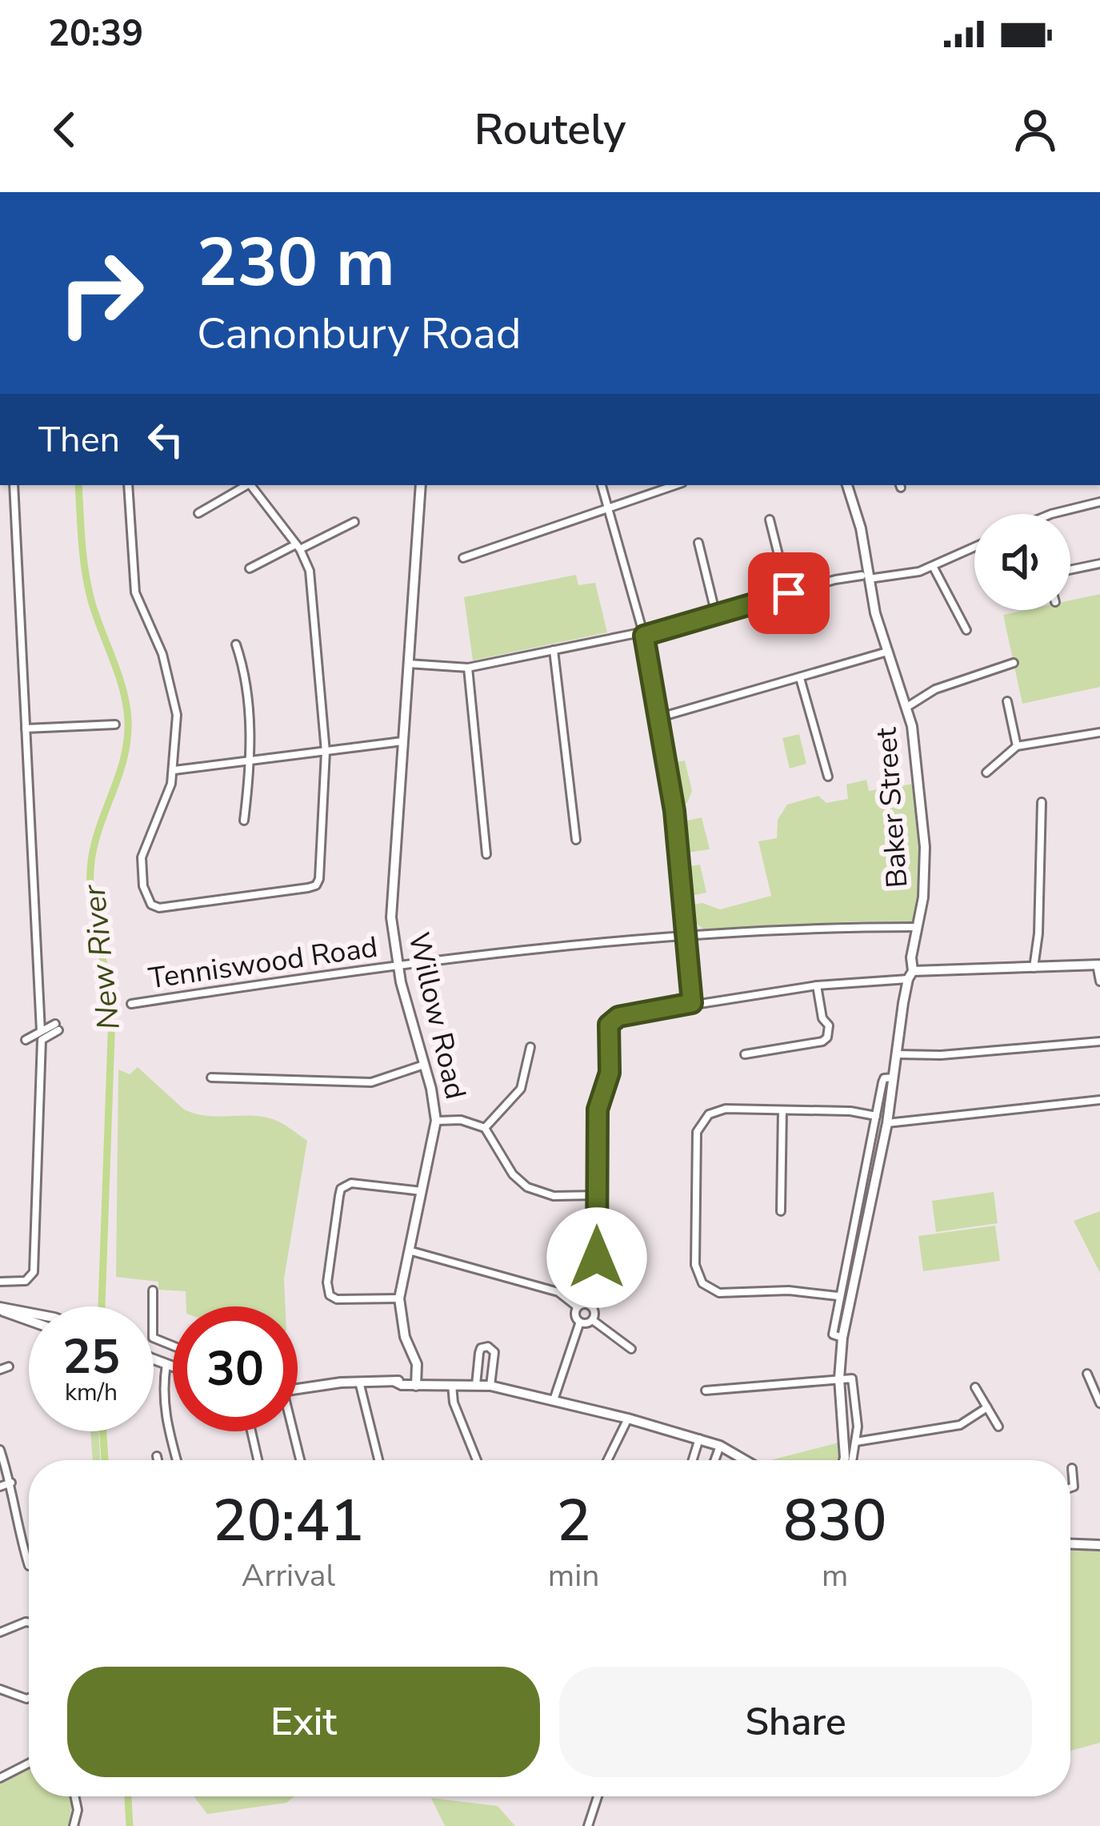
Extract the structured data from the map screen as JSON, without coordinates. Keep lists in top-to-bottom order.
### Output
{
  "streets": {
    "street": ["Baker Street", "Tenniswood Road", "Willow Road"]
  },
  "crossings": [
    ["Baker Street", "Tenniswood Road"],
    ["Tenniswood Road", "Willow Road"]
  ],
  "water": ["New River"],
  "page": {
    "status": "20:39",
    "header": "Routely",
    "turn": ["230 m", "Canonbury Road"],
    "then": "Then",
    "speed": "25 km/h",
    "limit": "30",
    "eta": [
      "20:41",
      "Arrival",
      "2",
      "min",
      "830",
      "m"
    ],
    "buttons": ["Exit", "Share"]
  }
}
